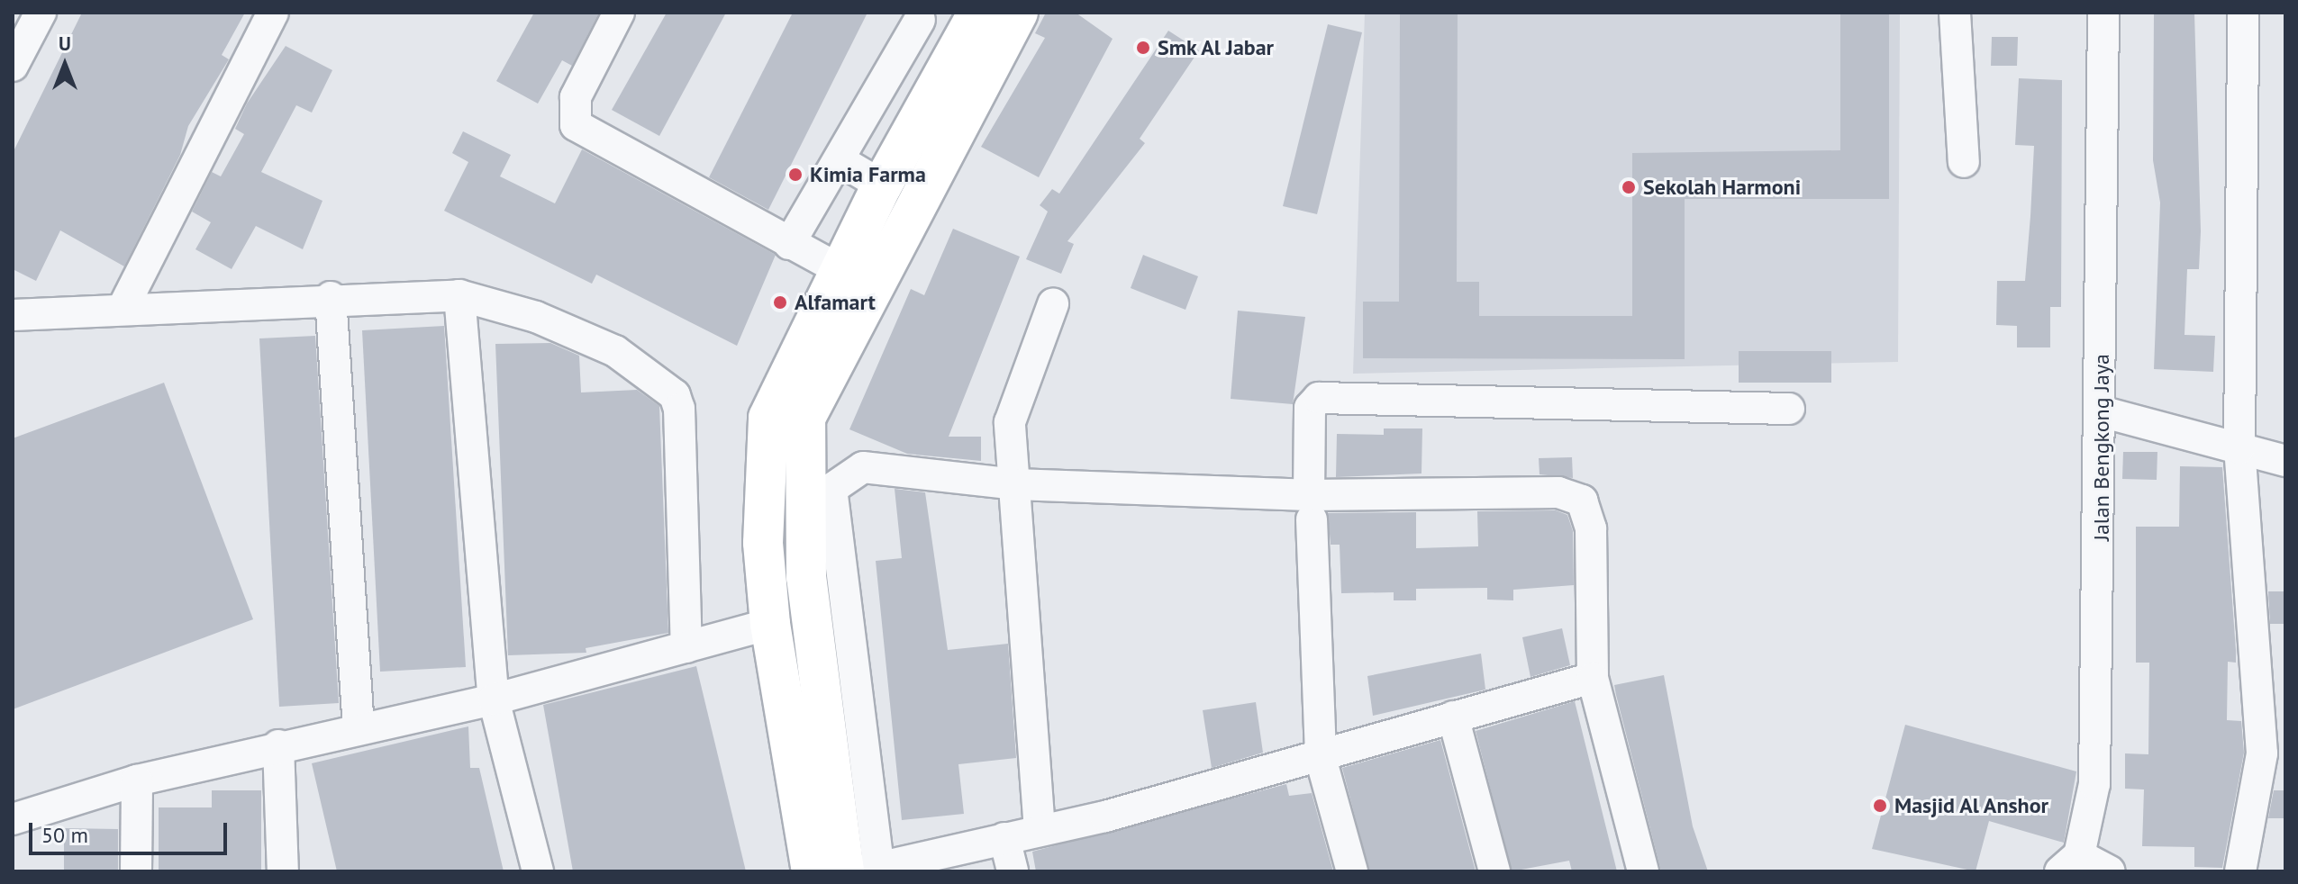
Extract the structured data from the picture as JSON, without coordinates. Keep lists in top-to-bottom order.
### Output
{
  "streets": {
    "street": ["Jalan Bengkong Jaya"]
  },
  "places": [
    "Smk Al Jabar",
    "Kimia Farma",
    "Sekolah Harmoni",
    "Alfamart",
    "Masjid Al Anshor"
  ],
  "scale_bar": "50 m",
  "north": "top"
}
